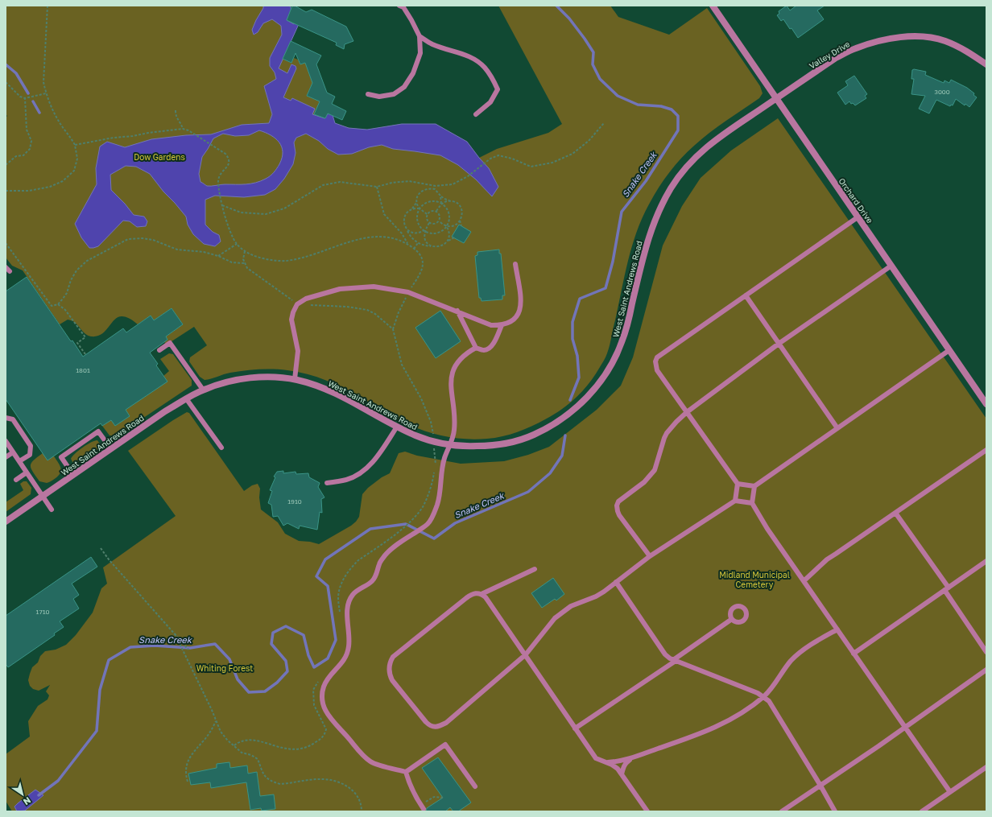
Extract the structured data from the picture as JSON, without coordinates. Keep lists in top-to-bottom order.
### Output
{
  "streets": {
    "street": ["Valley Drive", "Orchard Drive", "West Saint Andrews Road"]
  },
  "crossings": [
    ["Valley Drive", "Orchard Drive"],
    ["Valley Drive", "West Saint Andrews Road"],
    ["Orchard Drive", "West Saint Andrews Road"]
  ],
  "water": ["Snake Creek"],
  "parks": ["Dow Gardens", "Midland Municipal Cemetery", "Whiting Forest"],
  "house_numbers": [
    "3000",
    "1801",
    "1910",
    "1710"
  ],
  "north": "bottom right"
}
